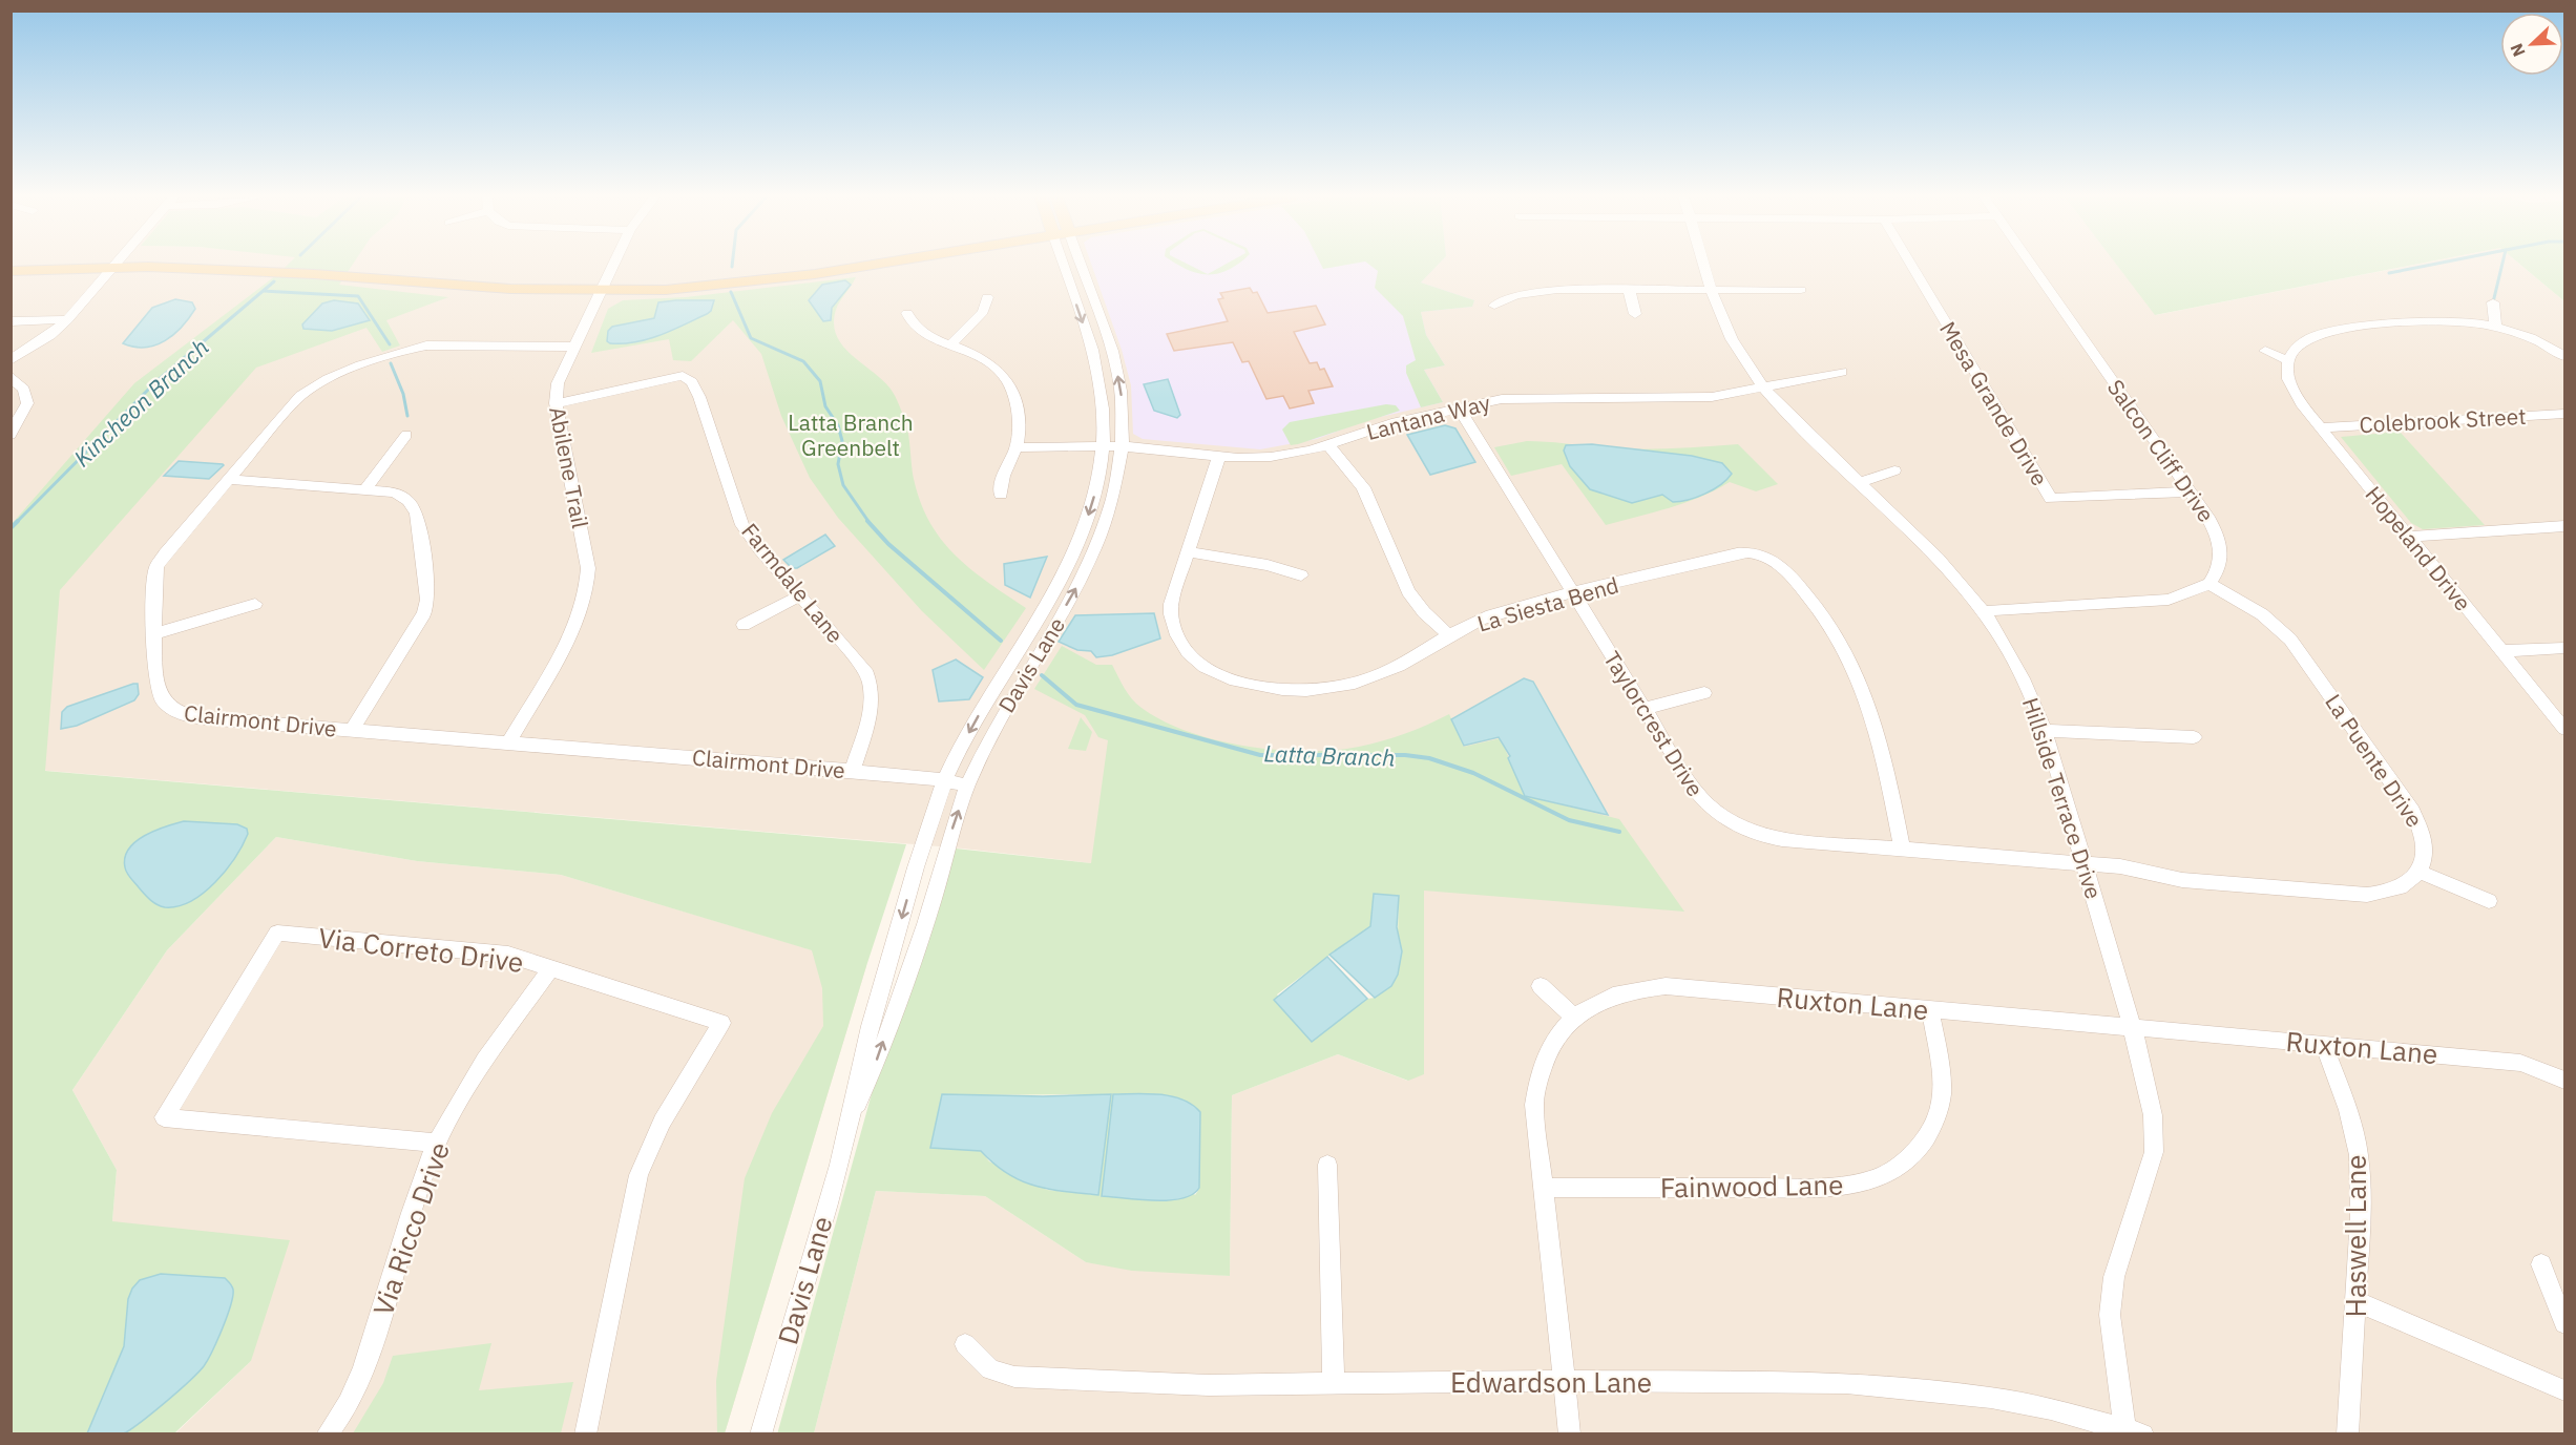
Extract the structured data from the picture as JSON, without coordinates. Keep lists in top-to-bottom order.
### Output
{
  "streets": {
    "street": [
      "Mesa Grande Drive",
      "Lantana Way",
      "Colebrook Street",
      "Salcon Cliff Drive",
      "Abilene Trail",
      "Hopeland Drive",
      "Farmdale Lane",
      "La Siesta Bend",
      "Davis Lane",
      "Clairmont Drive",
      "Taylorcrest Drive",
      "La Puente Drive",
      "Hillside Terrace Drive",
      "Via Correto Drive",
      "Ruxton Lane",
      "Fainwood Lane",
      "Via Ricco Drive",
      "Haswell Lane",
      "Edwardson Lane"
    ]
  },
  "crossings": [
    ["Mesa Grande Drive", "Salcon Cliff Drive"],
    ["Lantana Way", "La Siesta Bend"],
    ["Lantana Way", "Davis Lane"],
    ["Lantana Way", "Taylorcrest Drive"],
    ["Lantana Way", "Hillside Terrace Drive"],
    ["Colebrook Street", "Hopeland Drive"],
    ["Salcon Cliff Drive", "La Puente Drive"],
    ["Abilene Trail", "Farmdale Lane"],
    ["Abilene Trail", "Clairmont Drive"],
    ["Farmdale Lane", "Clairmont Drive"],
    ["La Siesta Bend", "Taylorcrest Drive"],
    ["Davis Lane", "Clairmont Drive"],
    ["Taylorcrest Drive", "Hillside Terrace Drive"],
    ["Hillside Terrace Drive", "Ruxton Lane"],
    ["Hillside Terrace Drive", "Edwardson Lane"],
    ["Via Correto Drive", "Via Ricco Drive"],
    ["Ruxton Lane", "Fainwood Lane"],
    ["Ruxton Lane", "Haswell Lane"],
    ["Ruxton Lane", "Edwardson Lane"]
  ],
  "water": ["Kincheon Branch", "Latta Branch"],
  "parks": ["Latta Branch Greenbelt"],
  "north": "bottom left"
}
